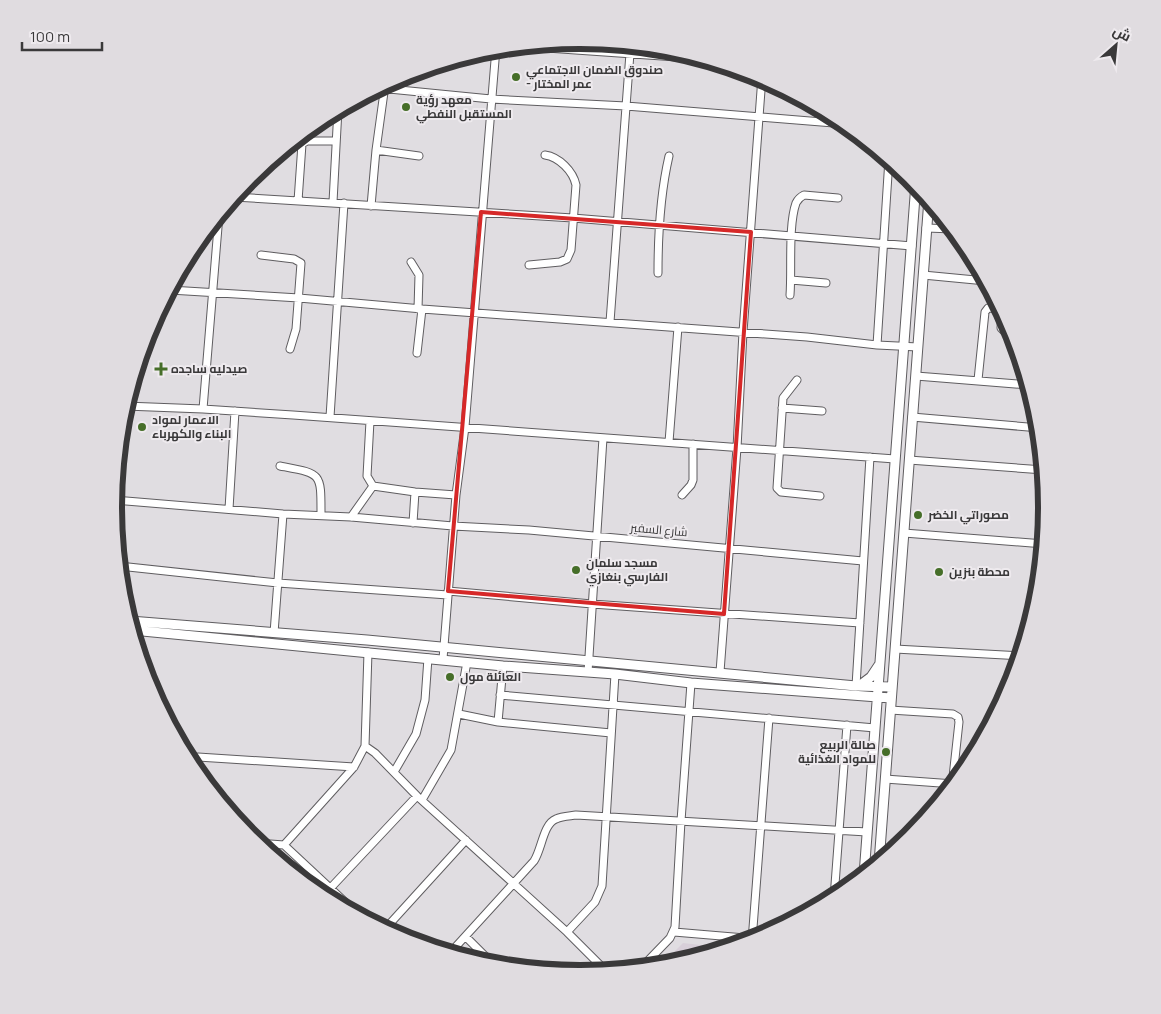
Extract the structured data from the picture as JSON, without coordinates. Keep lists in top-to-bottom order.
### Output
{
  "streets": {
    "street": ["شارع السفير"]
  },
  "places": {
    "other": [
      "صندوق الضمان الاجتماعي - عمر المختار",
      "معهد رؤية المستقبل النفطي",
      "الاعمار لمواد البناء والكهرباء",
      "مصوراتي الخضر",
      "مسجد سلمان الفارسي بنغازي",
      "محطة بنزين",
      "العائلة مول",
      "صالة الربيع للمواد الغذائية"
    ],
    "health": ["صيدليه ساجده"]
  },
  "scale_bar": "100 m",
  "north": "top right"
}
